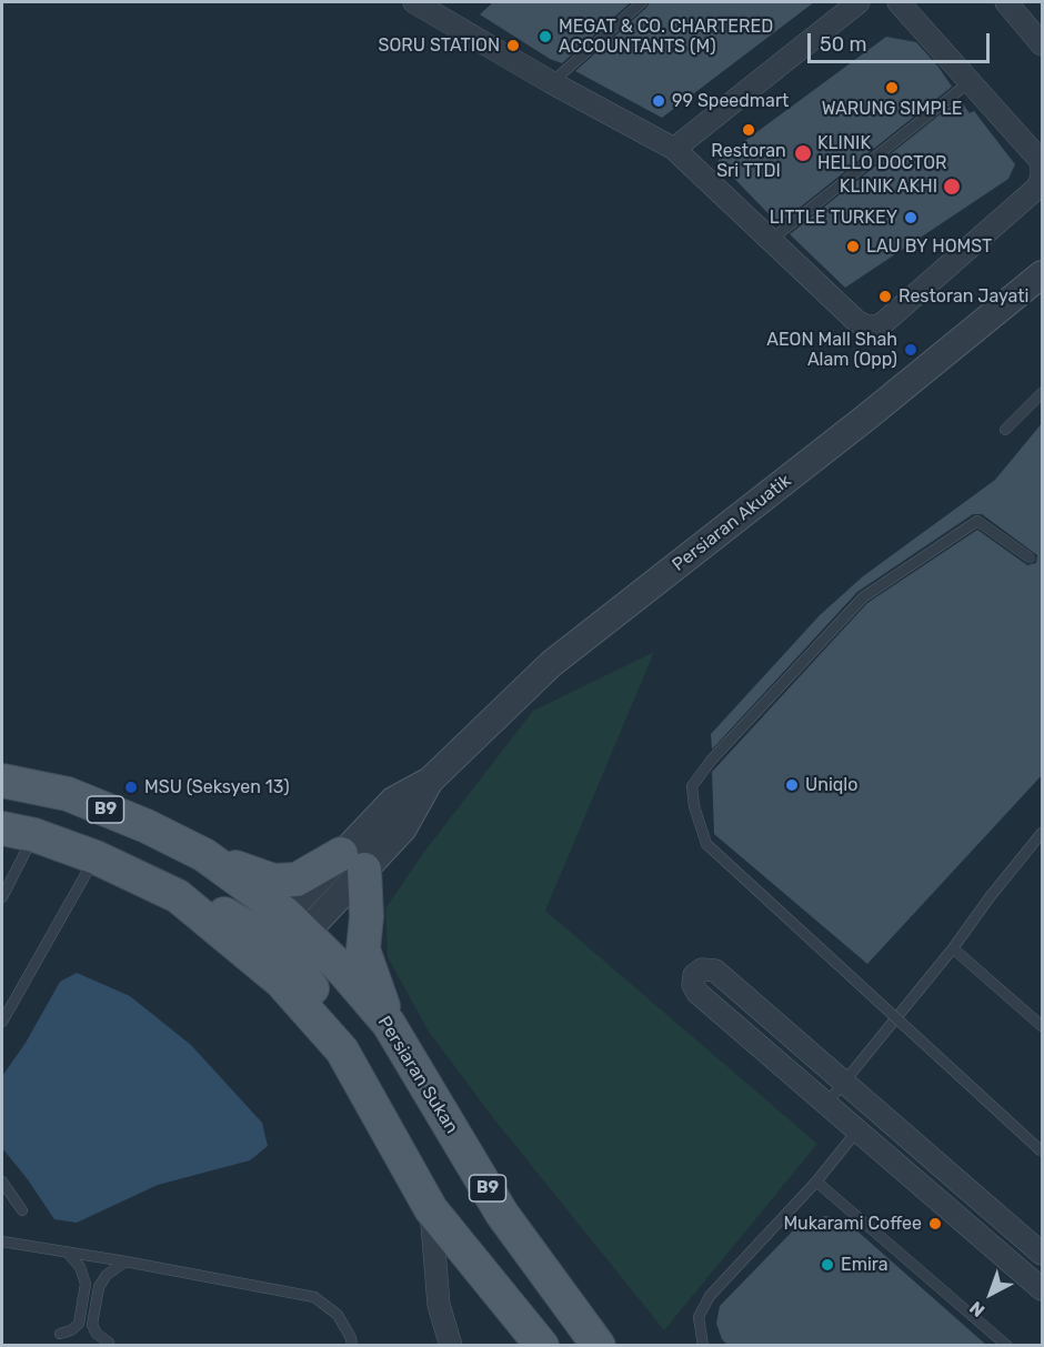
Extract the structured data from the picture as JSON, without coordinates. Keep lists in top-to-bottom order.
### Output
{
  "streets": {
    "main road": ["B9", "Persiaran Sukan"],
    "street": ["Persiaran Akuatik"]
  },
  "crossings": [
    ["Persiaran Akuatik", "Persiaran Sukan"]
  ],
  "places": [
    "MEGAT & CO. CHARTERED ACCOUNTANTS (M)",
    "SORU STATION",
    "WARUNG SIMPLE",
    "99 Speedmart",
    "Restoran Sri TTDI",
    "KLINIK HELLO DOCTOR",
    "KLINIK AKHI",
    "LITTLE TURKEY",
    "LAU BY HOMST",
    "Restoran Jayati",
    "AEON Mall Shah Alam (Opp)",
    "Uniqlo",
    "MSU (Seksyen 13)",
    "Mukarami Coffee",
    "Emira"
  ],
  "scale_bar": "50 m",
  "north": "bottom left"
}
